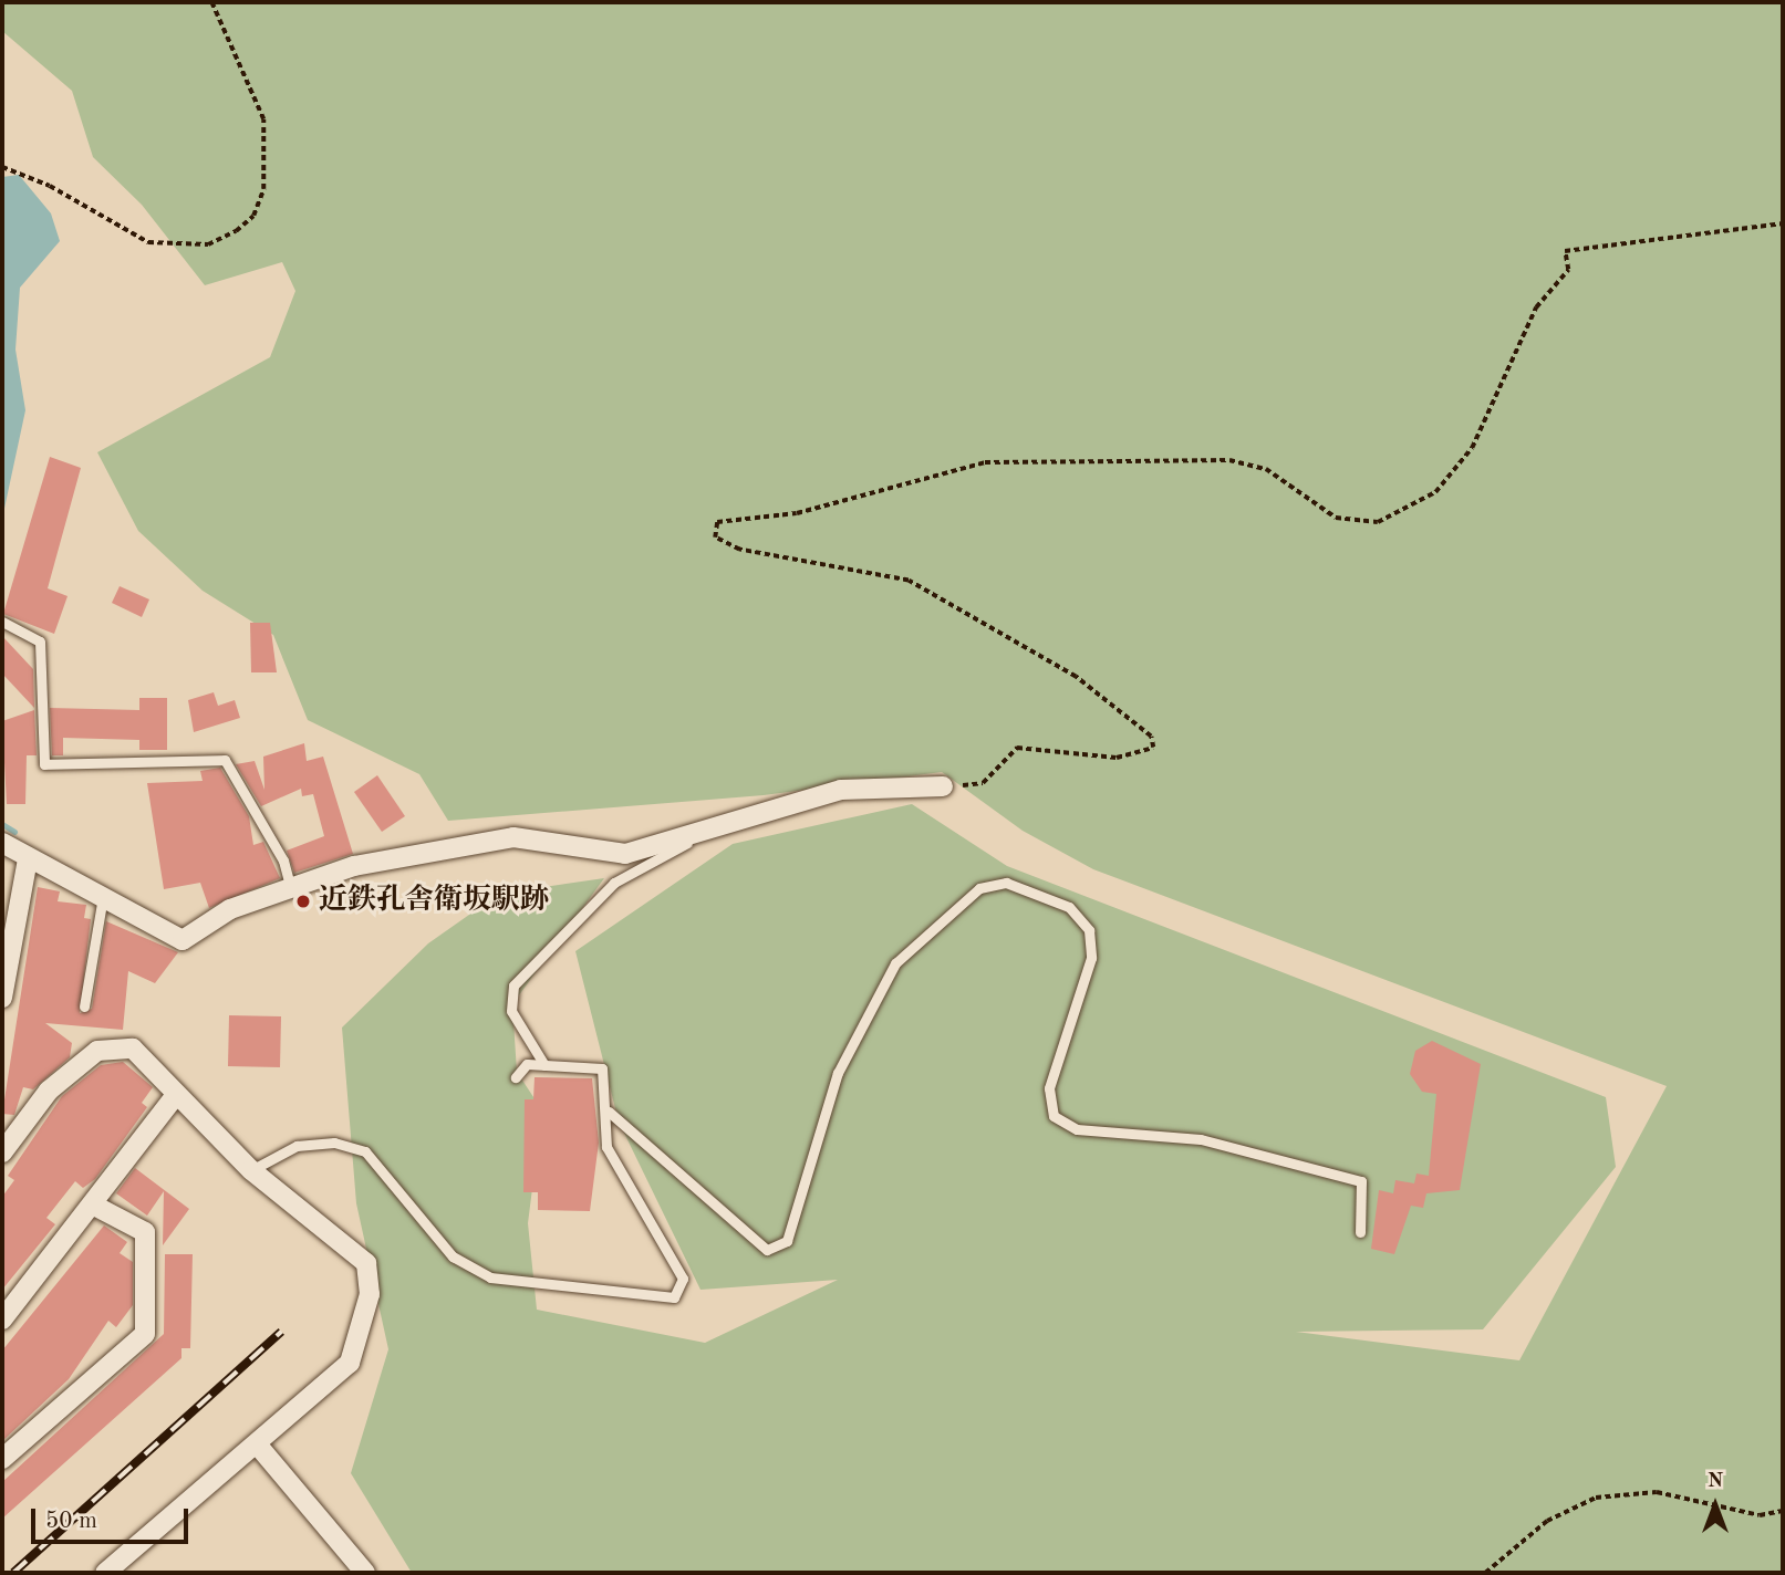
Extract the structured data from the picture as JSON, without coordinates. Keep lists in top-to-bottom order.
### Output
{
  "places": ["近鉄孔舎衛坂駅跡"],
  "scale_bar": "50 m",
  "north": "top"
}
